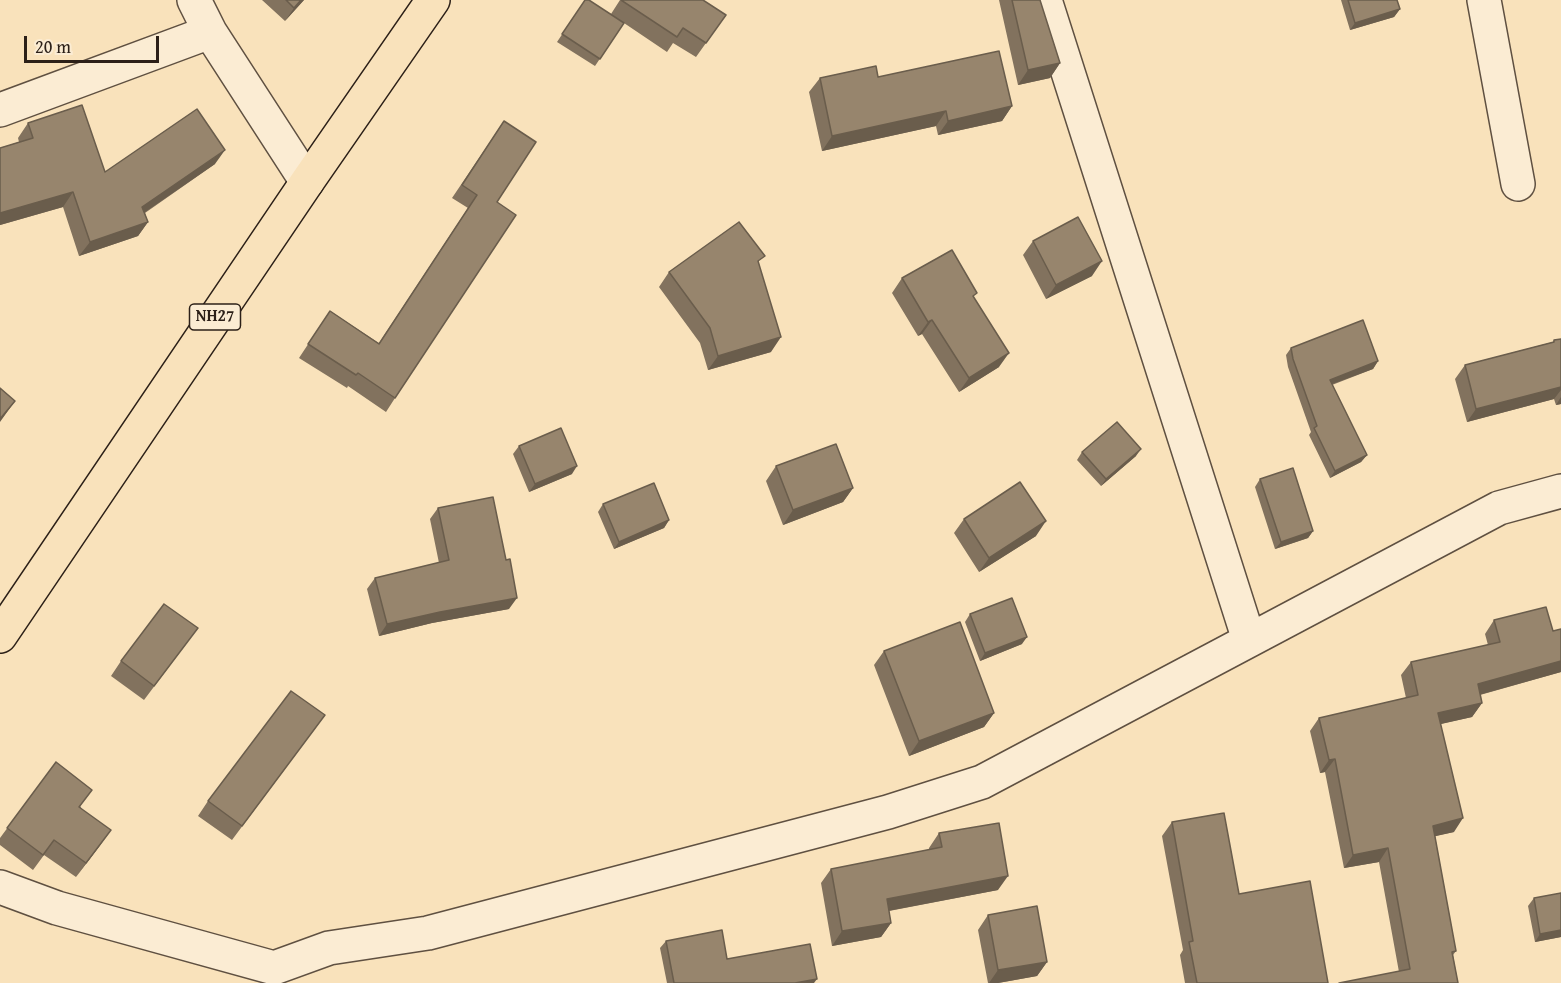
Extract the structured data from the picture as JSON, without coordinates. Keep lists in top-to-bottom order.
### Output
{
  "streets": {
    "highway": ["NH27"]
  },
  "scale_bar": "20 m"
}
